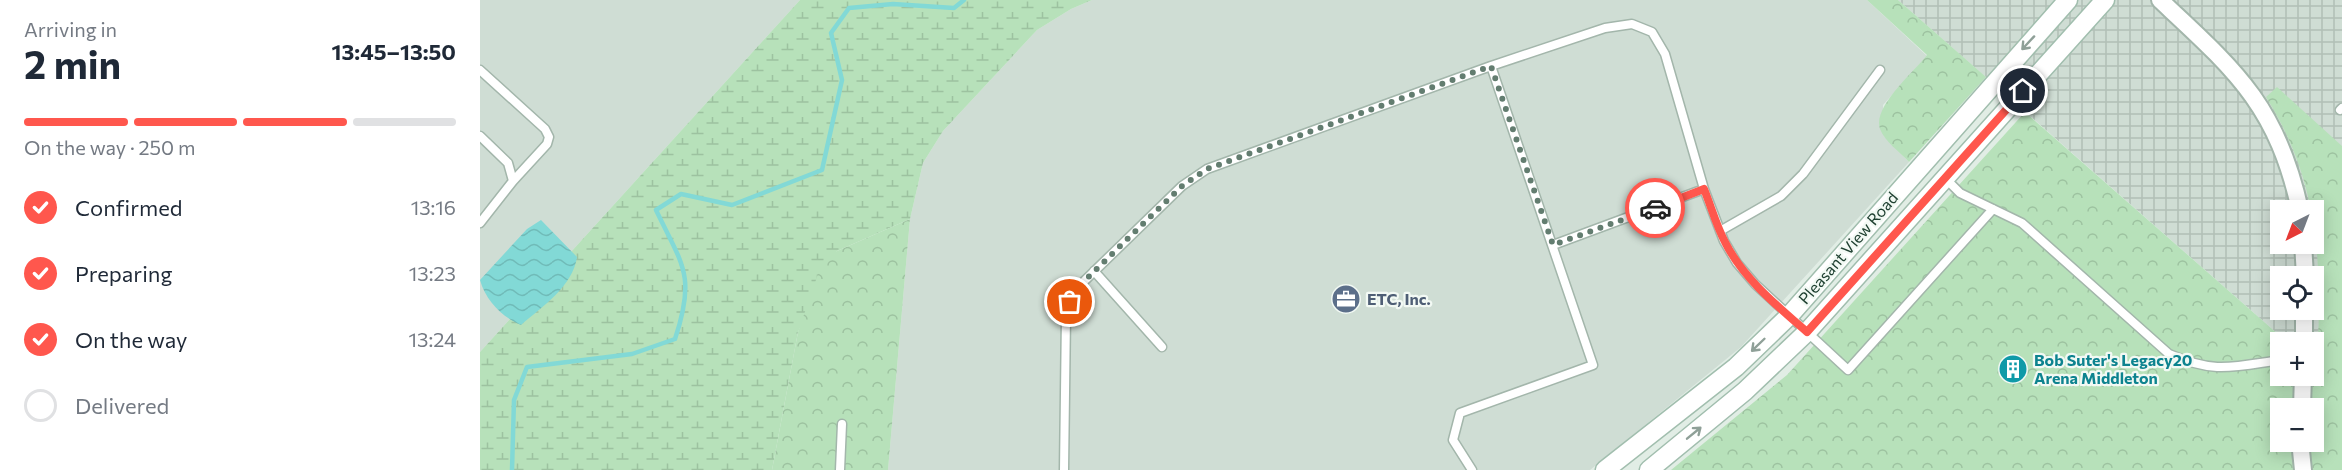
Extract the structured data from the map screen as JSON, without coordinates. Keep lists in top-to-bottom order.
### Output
{
  "streets": {
    "street": ["Pleasant View Road"]
  },
  "places": {
    "office": ["ETC, Inc."],
    "building": ["Bob Suter's Legacy20 Arena Middleton"]
  },
  "north": "bottom left",
  "page": {
    "heading": ["2 min", "Arriving in", "13:45–13:50"],
    "bar": "On the way · 250 m",
    "list": [
      ["Confirmed", "13:16"],
      ["Preparing", "13:23"],
      ["On the way", "13:24"],
      "Delivered"
    ],
    "map_buttons": ["+", "−"]
  }
}
